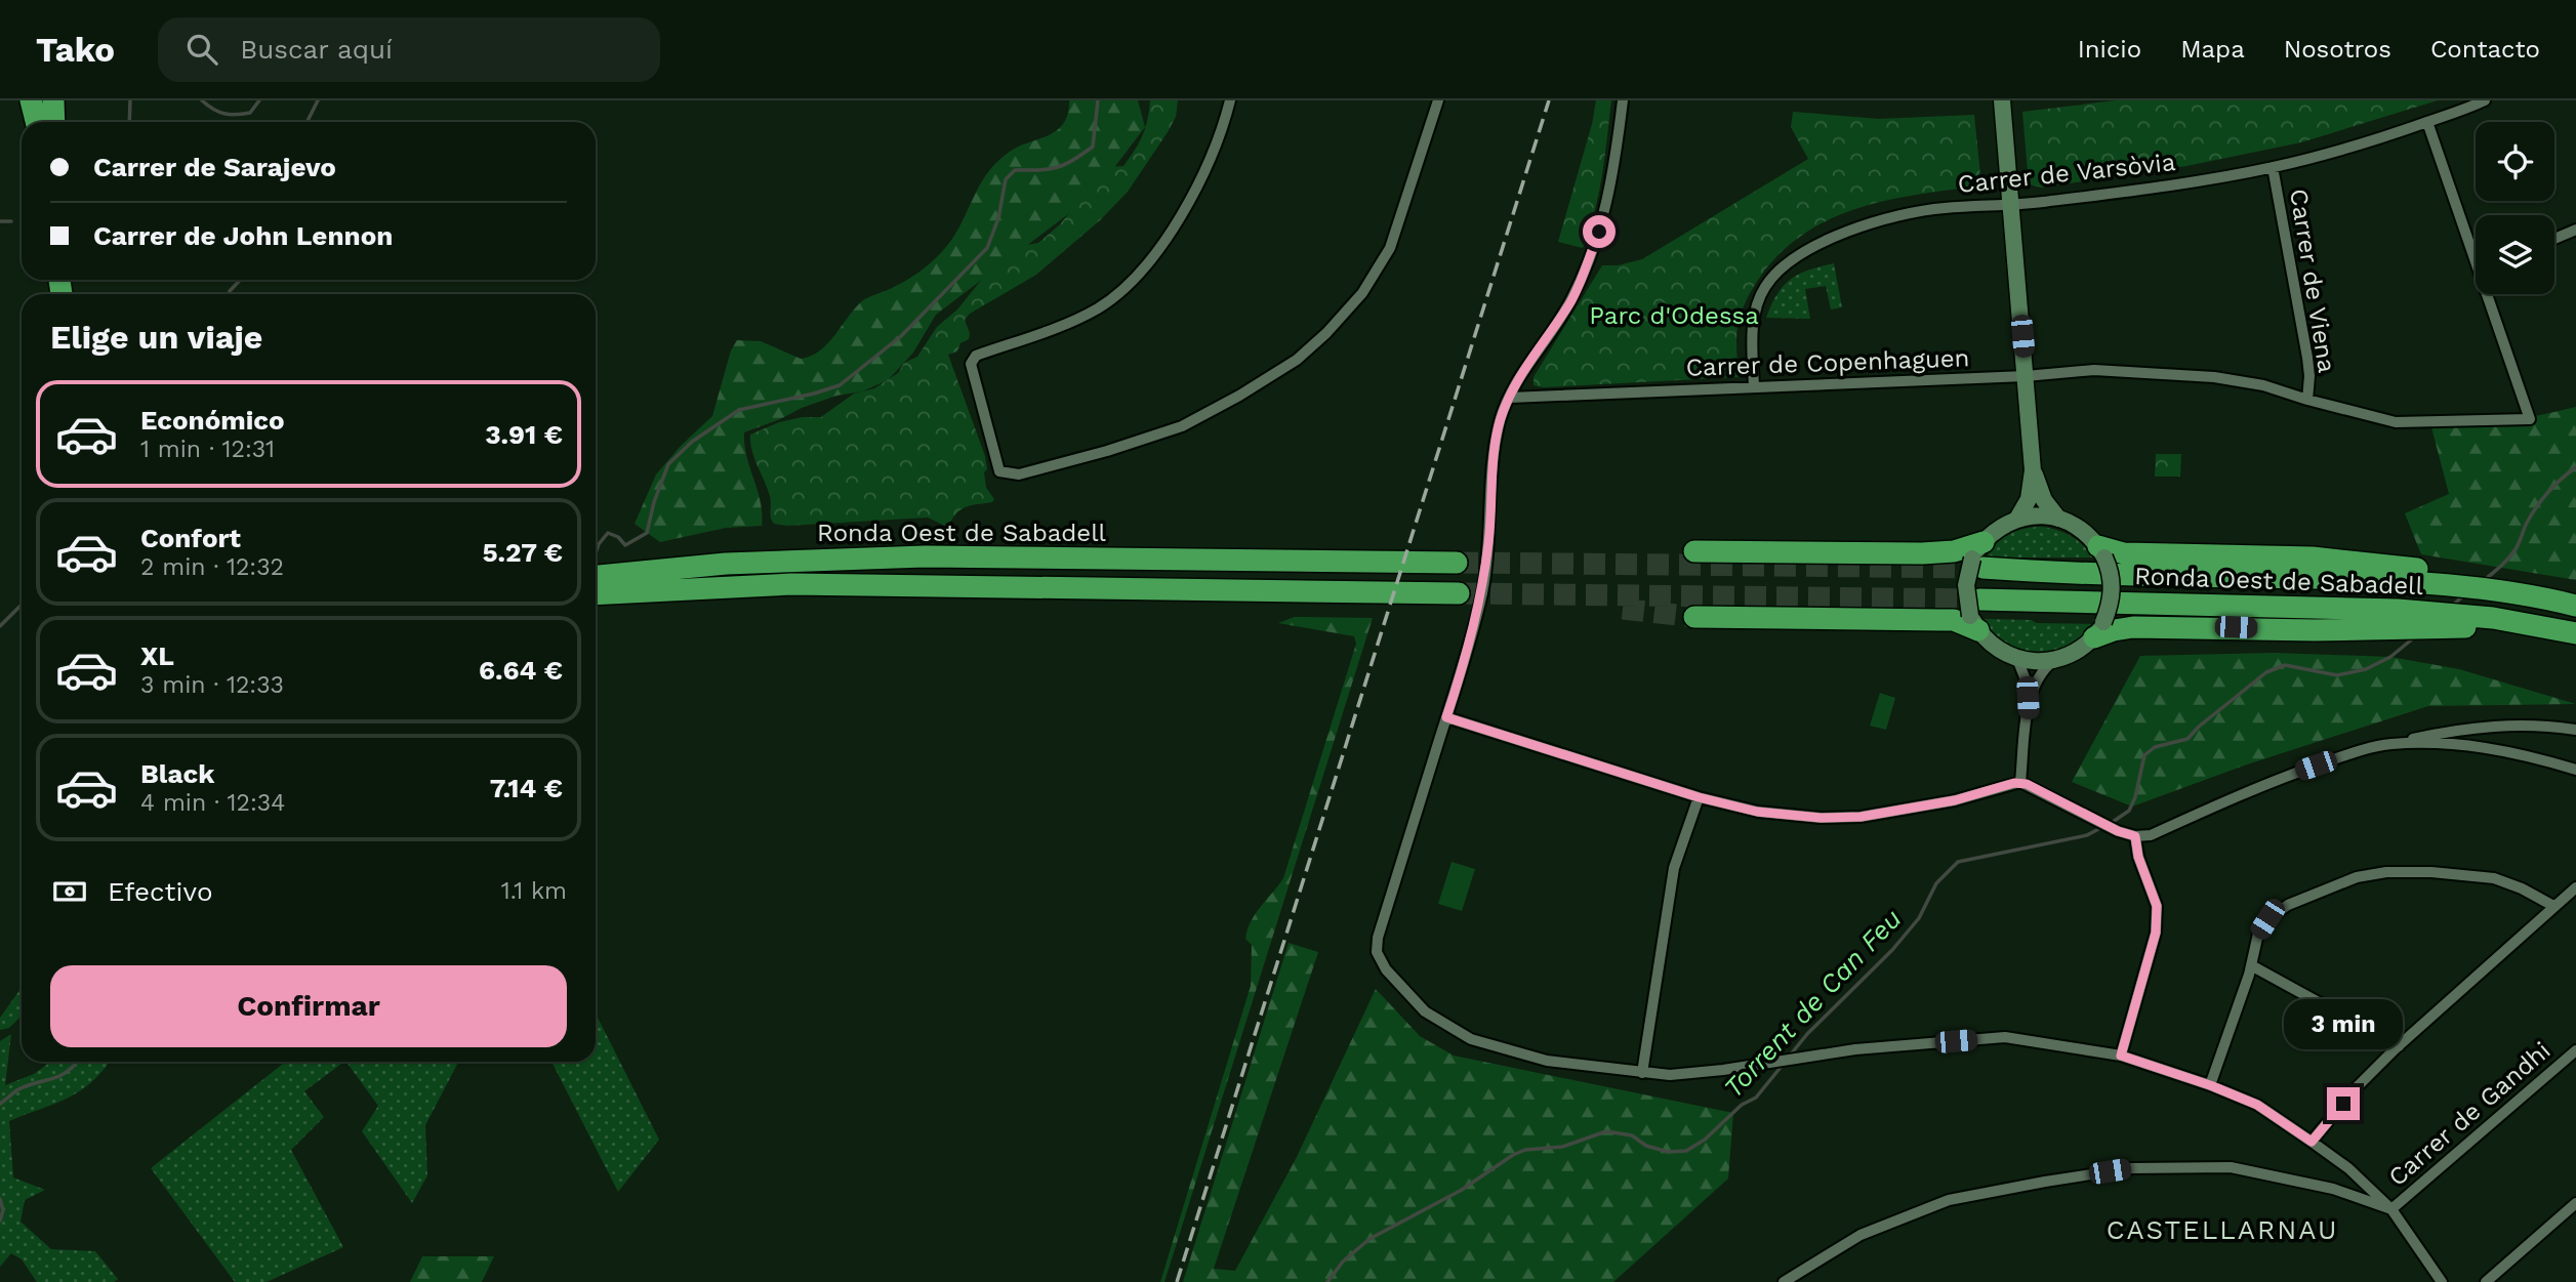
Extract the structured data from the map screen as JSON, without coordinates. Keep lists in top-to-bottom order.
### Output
{
  "streets": {
    "highway": ["Ronda Oest de Sabadell"],
    "street": [
      "Carrer de Varsòvia",
      "Carrer de Viena",
      "Carrer de Copenhaguen",
      "Carrer de Gandhi"
    ]
  },
  "crossings": [
    ["Carrer de Varsòvia", "Carrer de Viena"],
    ["Carrer de Varsòvia", "Carrer de Copenhaguen"],
    ["Carrer de Viena", "Carrer de Copenhaguen"]
  ],
  "districts": ["CASTELLARNAU"],
  "water": ["Torrent de Can Feu"],
  "parks": ["Parc d'Odessa"],
  "page": {
    "header": "Tako",
    "search": "Buscar aquí",
    "nav": [
      "Inicio",
      "Mapa",
      "Nosotros",
      "Contacto"
    ],
    "banner": ["Carrer de Sarajevo", "Carrer de John Lennon"],
    "heading": "Elige un viaje",
    "list": [
      {
        "name": "Económico",
        "note": "1 min · 12:31",
        "value": "3.91 €"
      },
      {
        "name": "Confort",
        "note": "2 min · 12:32",
        "value": "5.27 €"
      },
      {
        "name": "XL",
        "note": "3 min · 12:33",
        "value": "6.64 €"
      },
      {
        "name": "Black",
        "note": "4 min · 12:34",
        "value": "7.14 €"
      }
    ],
    "pay": ["Efectivo", "1.1 km"],
    "buttons": "Confirmar",
    "bubble": "3 min"
  }
}
